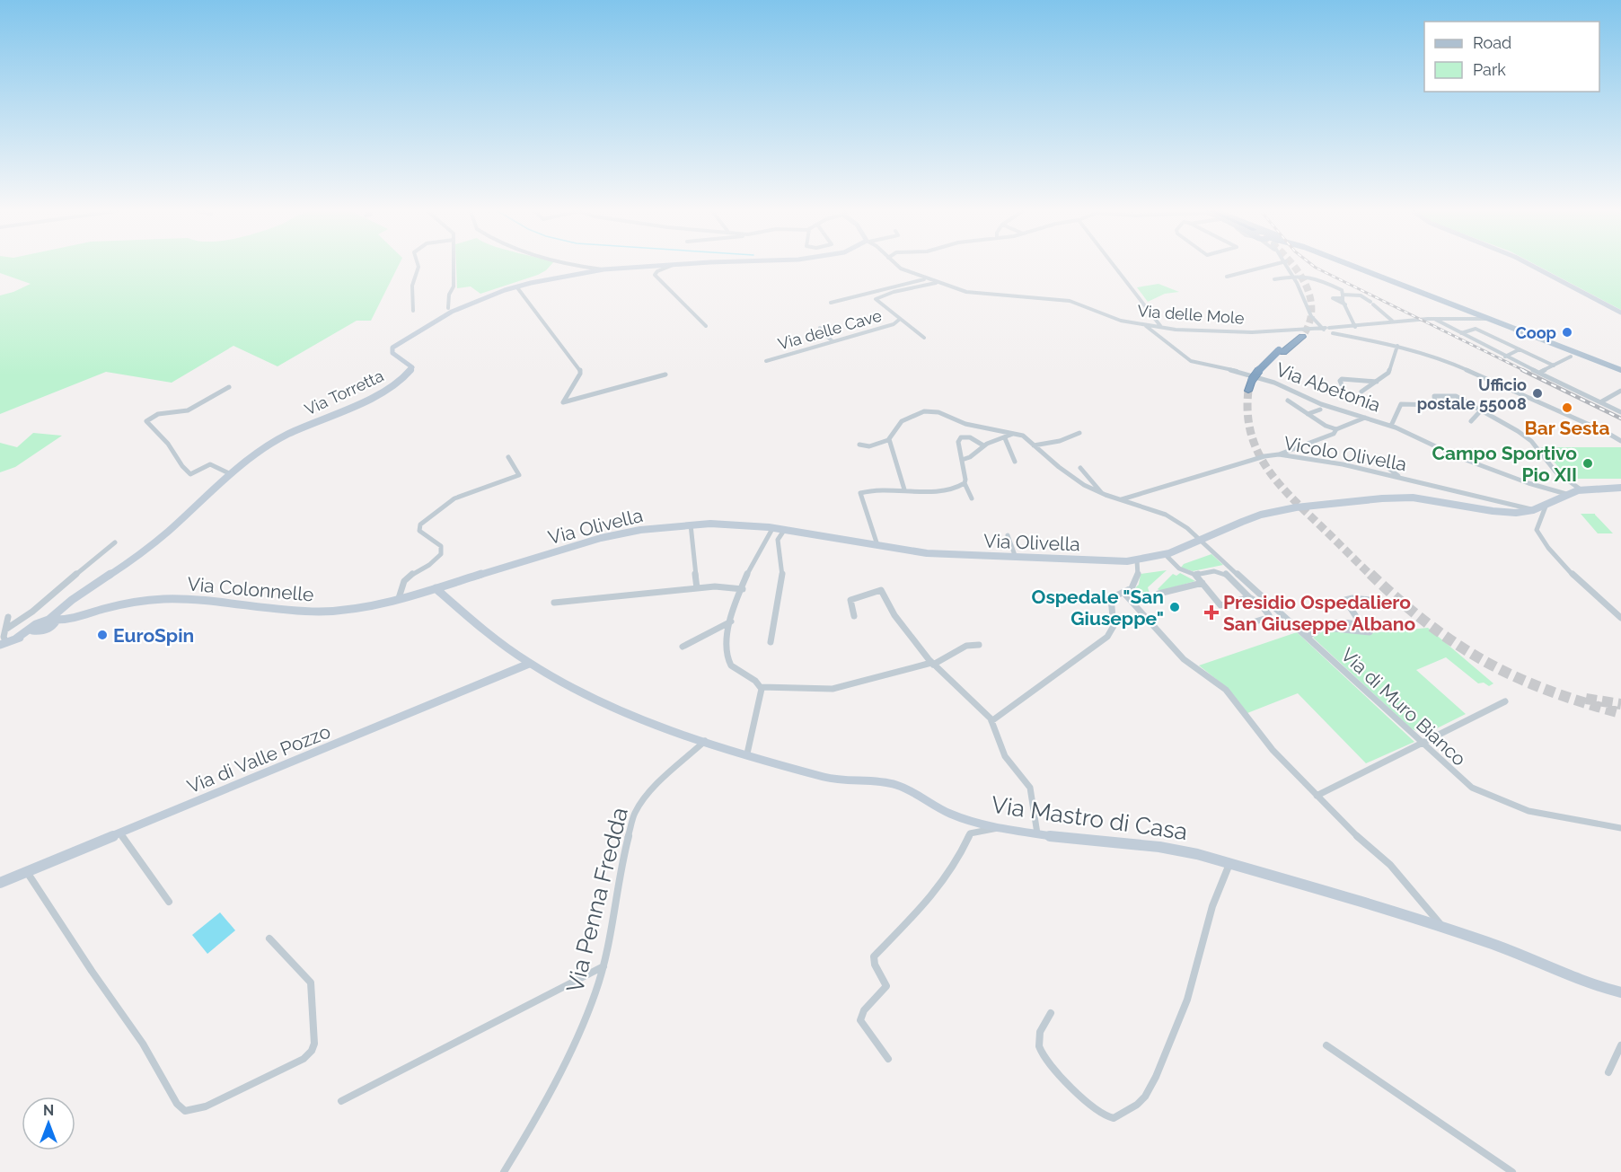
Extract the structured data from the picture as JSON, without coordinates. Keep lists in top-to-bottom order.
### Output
{
  "streets": {
    "main road": ["Via Olivella"],
    "street": [
      "Via delle Mole",
      "Via delle Cave",
      "Via Abetonia",
      "Via Torretta",
      "Vicolo Olivella",
      "Via Colonnelle",
      "Via di Muro Bianco",
      "Via di Valle Pozzo",
      "Via Mastro di Casa",
      "Via Penna Fredda"
    ]
  },
  "crossings": [
    ["Via delle Mole", "Via delle Cave"],
    ["Via delle Mole", "Via Abetonia"],
    ["Via Abetonia", "Via Olivella"],
    ["Via Torretta", "Via Colonnelle"],
    ["Vicolo Olivella", "Via Olivella"],
    ["Vicolo Olivella", "Via di Muro Bianco"],
    ["Via Olivella", "Via Colonnelle"],
    ["Via Olivella", "Via di Muro Bianco"],
    ["Via Olivella", "Via Mastro di Casa"],
    ["Via Colonnelle", "Via Mastro di Casa"],
    ["Via di Valle Pozzo", "Via Mastro di Casa"],
    ["Via Mastro di Casa", "Via Penna Fredda"]
  ],
  "places": {
    "other": [
      "Coop",
      "Ufficio postale 55008",
      "Bar Sesta",
      "Campo Sportivo Pio XII",
      "Ospedale \"San Giuseppe\"",
      "EuroSpin"
    ],
    "health": ["Presidio Ospedaliero San Giuseppe Albano"]
  },
  "legend": ["Road", "Park"],
  "north": "top"
}
